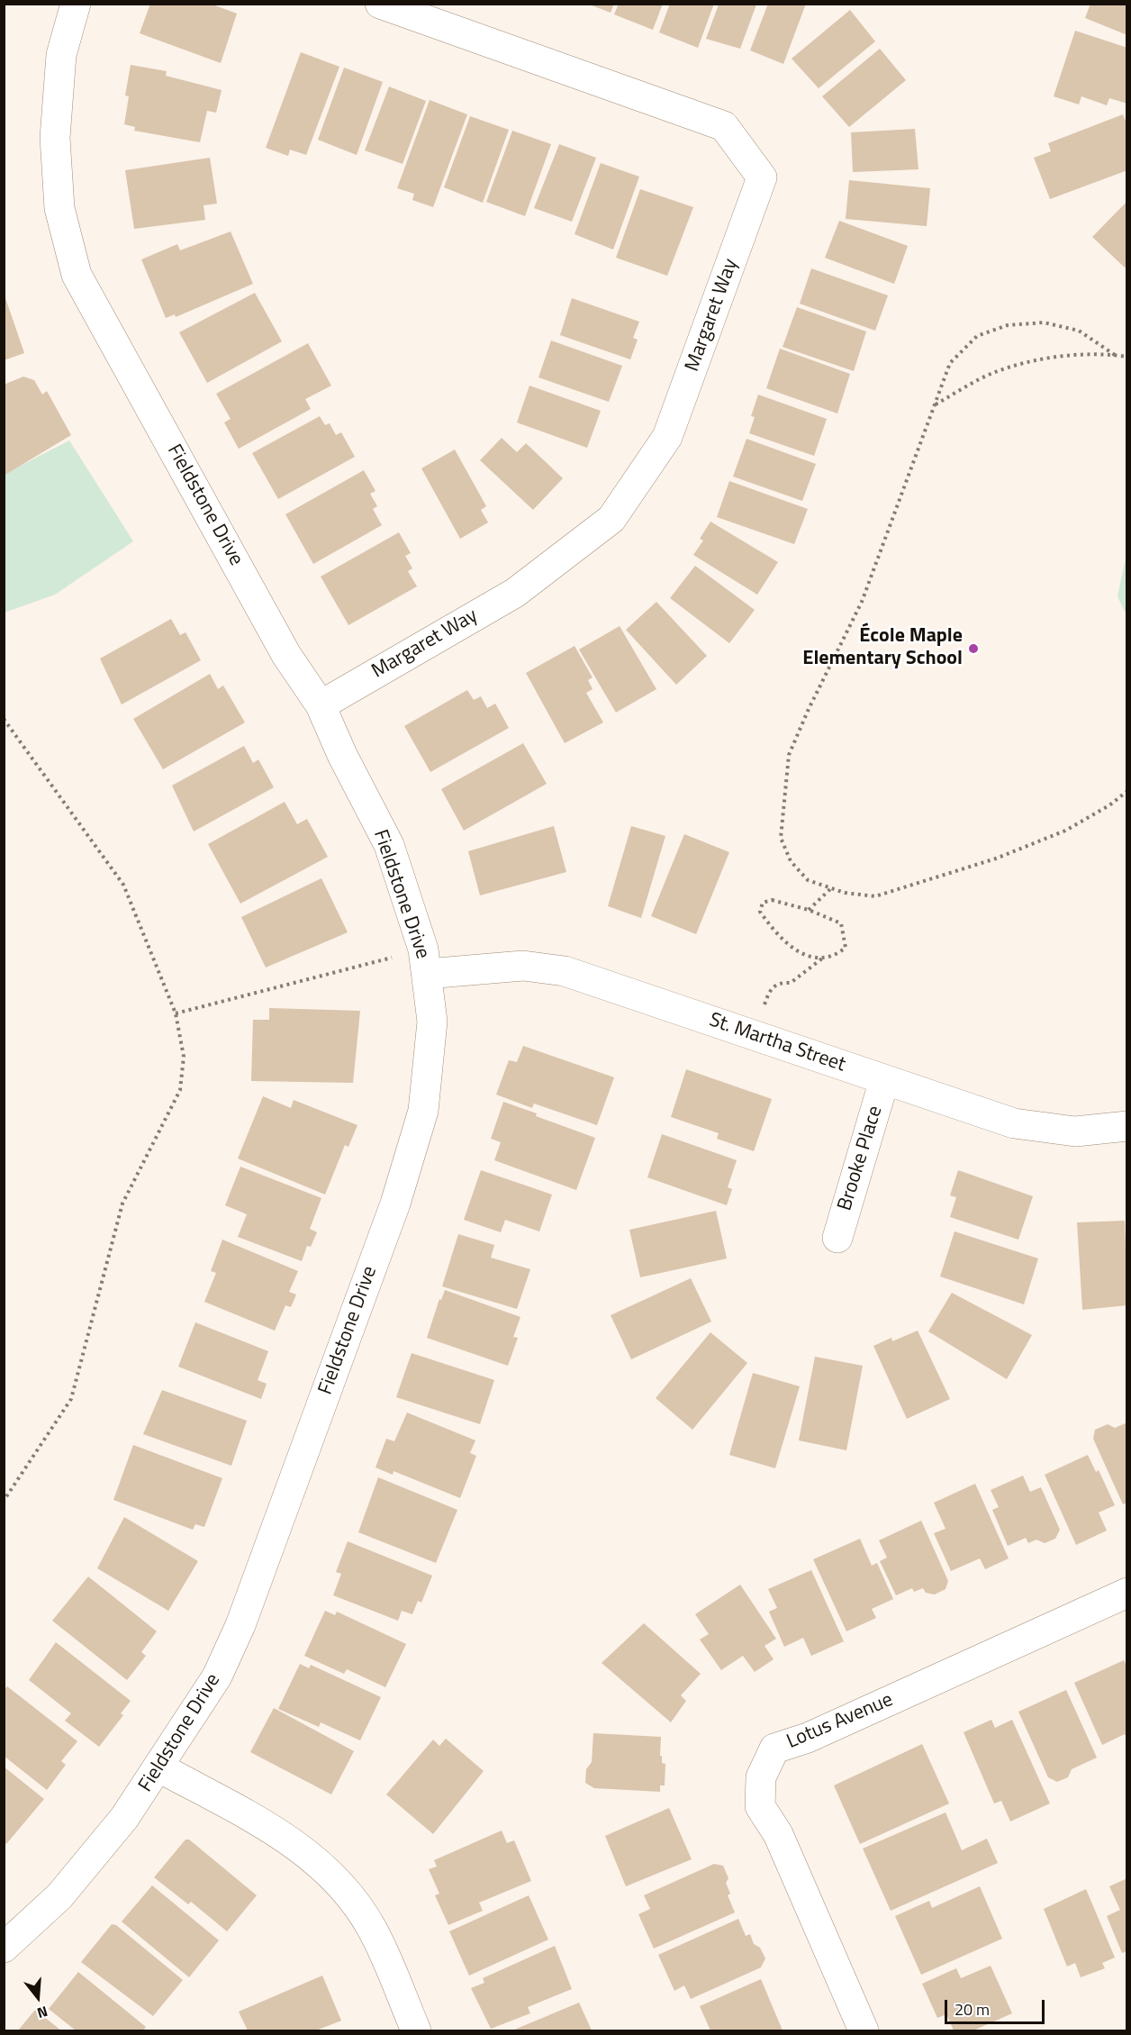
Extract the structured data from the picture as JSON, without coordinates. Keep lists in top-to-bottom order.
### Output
{
  "streets": {
    "street": [
      "Margaret Way",
      "Fieldstone Drive",
      "St. Martha Street",
      "Brooke Place",
      "Lotus Avenue"
    ]
  },
  "crossings": [
    ["Margaret Way", "Fieldstone Drive"],
    ["Fieldstone Drive", "St. Martha Street"],
    ["St. Martha Street", "Brooke Place"]
  ],
  "places": ["École Maple Elementary School"],
  "scale_bar": "20 m",
  "north": "bottom"
}
